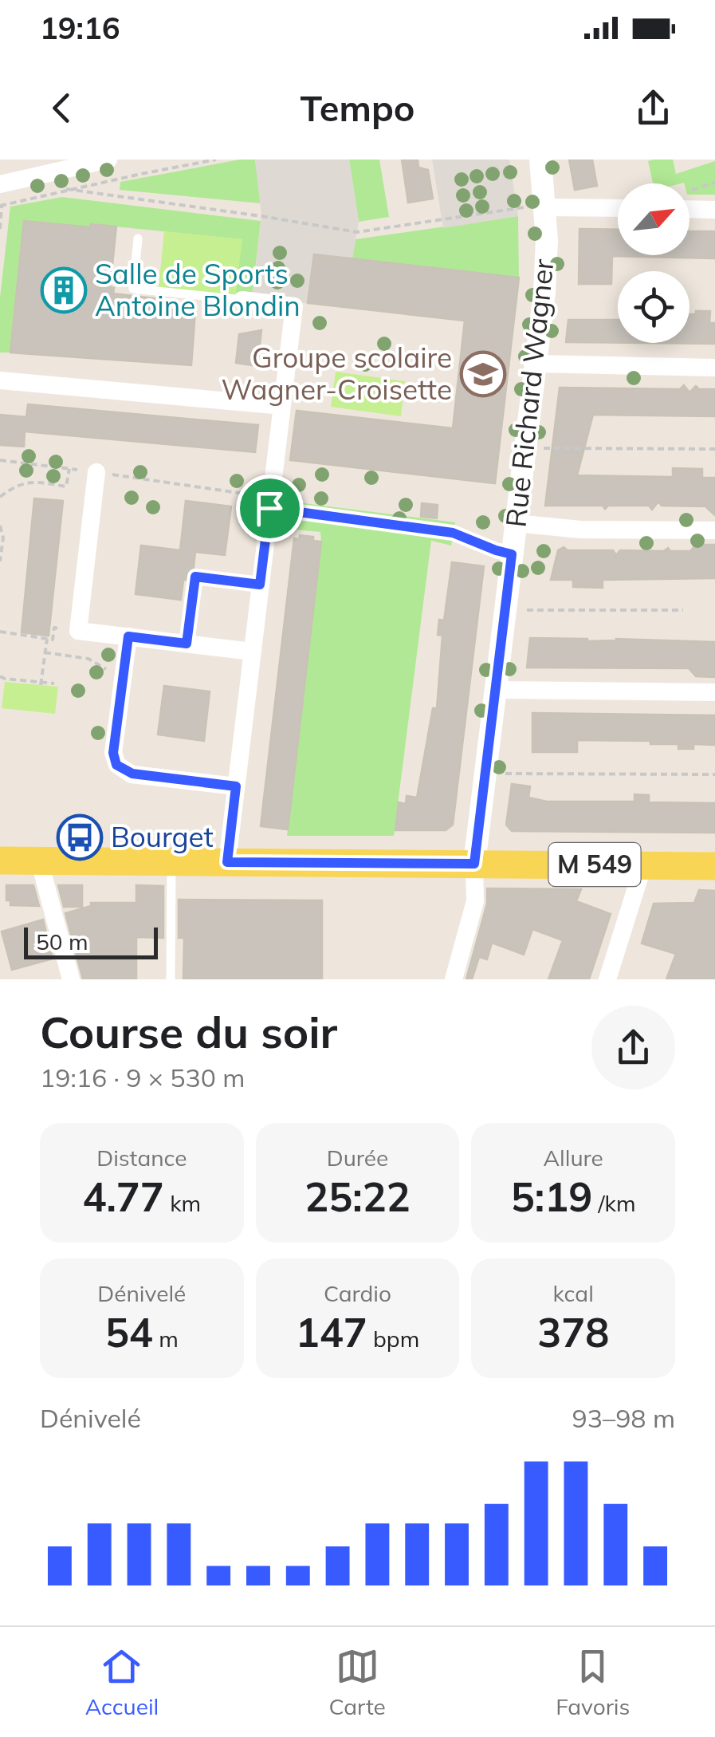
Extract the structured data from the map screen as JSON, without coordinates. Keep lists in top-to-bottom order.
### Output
{
  "streets": {
    "main road": ["M 549"],
    "street": ["Rue Richard Wagner"]
  },
  "crossings": [
    ["Rue Richard Wagner", "M 549"]
  ],
  "places": {
    "building": ["Salle de Sports Antoine Blondin"],
    "school or university": ["Groupe scolaire Wagner-Croisette"],
    "bus stop": ["Bourget"]
  },
  "scale_bar": "50 m",
  "north": "top right",
  "page": {
    "status": "19:16",
    "header": "Tempo",
    "scale": "50 m",
    "heading": ["Course du soir", "19:16 · 9 × 530 m"],
    "stats": [
      ["Distance", "4.77 km"],
      ["Durée", "25:22"],
      ["Allure", "5:19 /km"],
      ["Dénivelé", "54 m"],
      ["Cardio", "147 bpm"],
      ["kcal", "378"]
    ],
    "chart": ["Dénivelé", "93–98 m"],
    "tabs": ["Accueil", "Carte", "Favoris"]
  }
}
